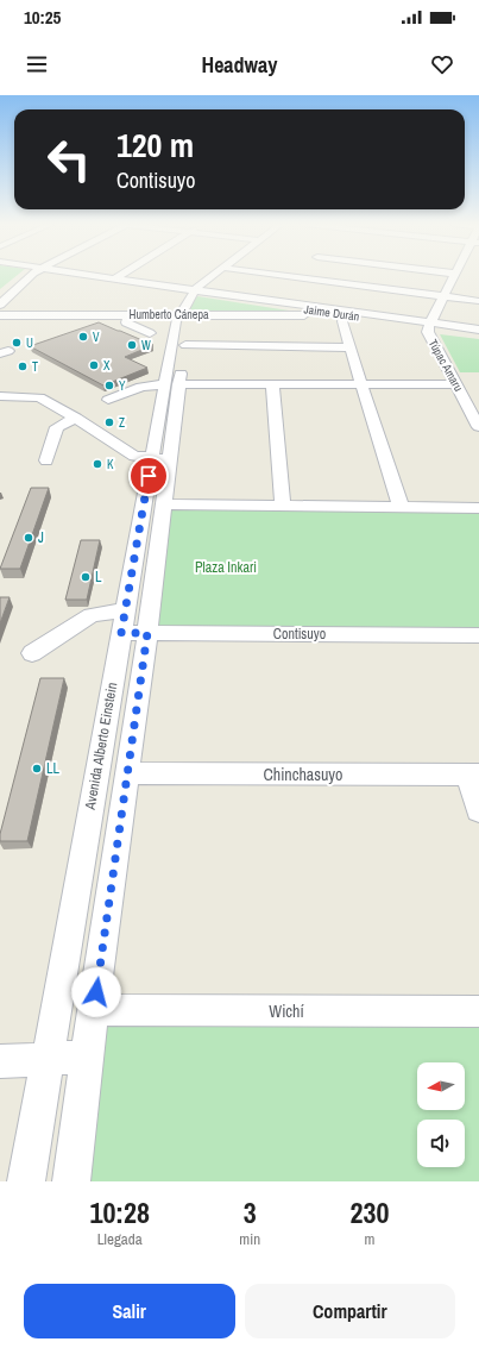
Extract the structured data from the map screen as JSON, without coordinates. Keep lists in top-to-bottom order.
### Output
{
  "streets": {
    "street": [
      "Jaime Durán",
      "Humberto Cánepa",
      "Túpac Amaru",
      "Contisuyo",
      "Avenida Alberto Einstein",
      "Chinchasuyo",
      "Wichí"
    ]
  },
  "crossings": [
    ["Jaime Durán", "Humberto Cánepa"],
    ["Jaime Durán", "Túpac Amaru"],
    ["Jaime Durán", "Avenida Alberto Einstein"],
    ["Humberto Cánepa", "Avenida Alberto Einstein"],
    ["Contisuyo", "Avenida Alberto Einstein"],
    ["Avenida Alberto Einstein", "Chinchasuyo"],
    ["Avenida Alberto Einstein", "Wichí"]
  ],
  "parks": ["Plaza Inkari"],
  "places": [
    "V",
    "U",
    "W",
    "X",
    "T",
    "Y",
    "Z",
    "K",
    "J",
    "L",
    "LL"
  ],
  "north": "left",
  "page": {
    "status": "10:25",
    "header": "Headway",
    "turn": ["120 m", "Contisuyo"],
    "eta": [
      "10:28",
      "Llegada",
      "3",
      "min",
      "230",
      "m"
    ],
    "buttons": ["Salir", "Compartir"]
  }
}
